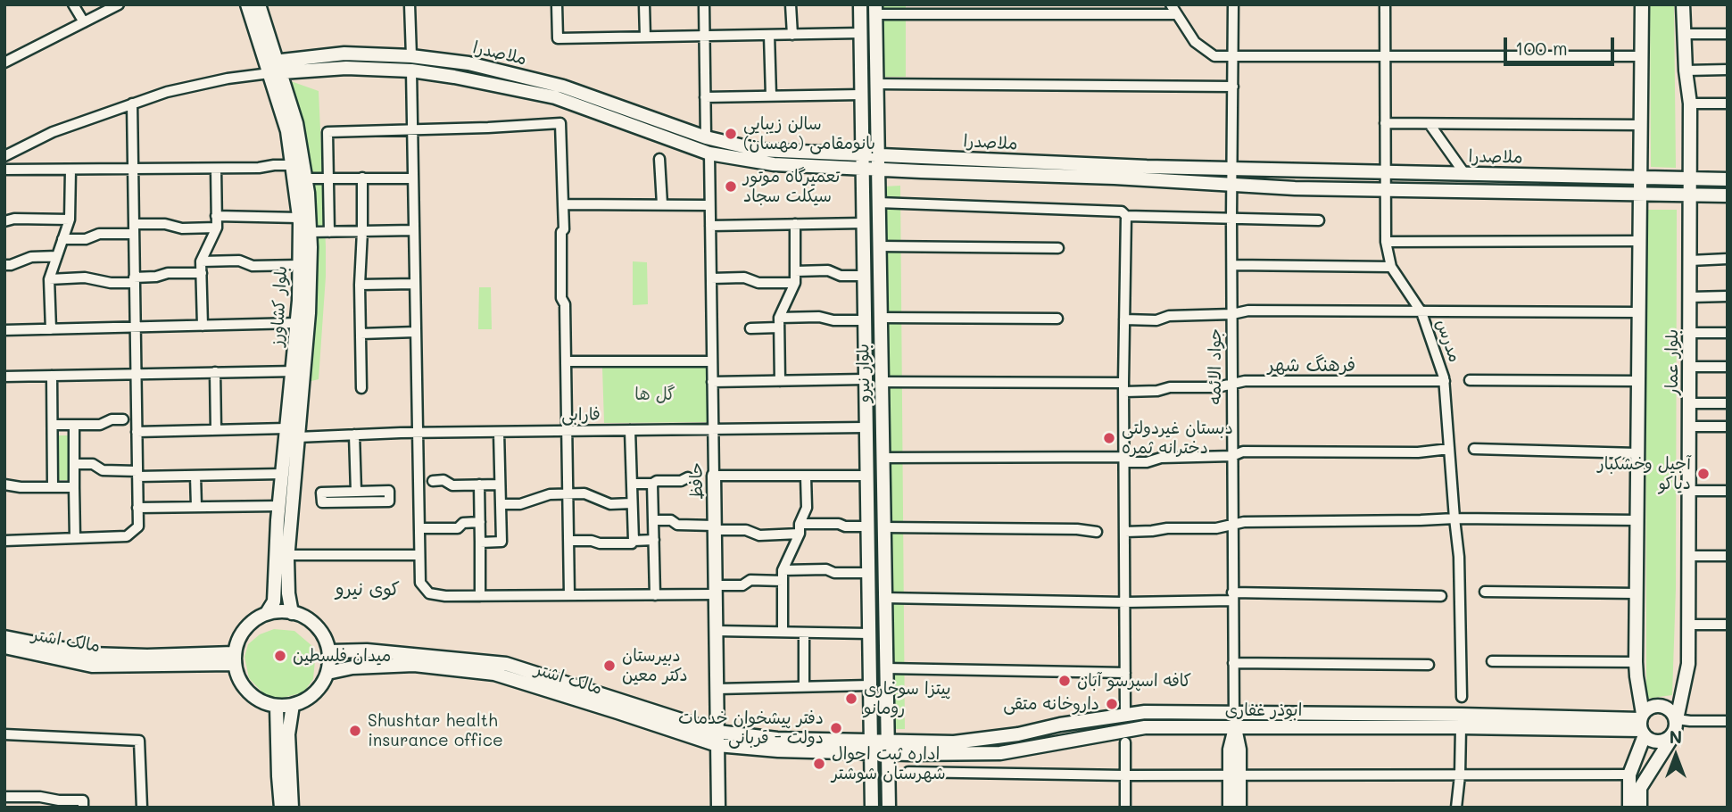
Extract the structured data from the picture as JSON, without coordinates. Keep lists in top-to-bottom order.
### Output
{
  "streets": {
    "main road": [
      "ملاصدرا",
      "بلوار کشاورز",
      "بلوار عمار",
      "جواد الائمه",
      "بلوار نیرو",
      "حافظ",
      "مالک اشتر",
      "ابوذر غفاری"
    ],
    "street": ["مدرس", "فارابی"]
  },
  "crossings": [
    ["ملاصدرا", "بلوار کشاورز"],
    ["ملاصدرا", "مدرس"],
    ["ملاصدرا", "بلوار عمار"],
    ["ملاصدرا", "جواد الائمه"],
    ["ملاصدرا", "بلوار نیرو"],
    ["ملاصدرا", "حافظ"],
    ["بلوار کشاورز", "فارابی"],
    ["بلوار کشاورز", "مالک اشتر"],
    ["بلوار عمار", "ابوذر غفاری"],
    ["جواد الائمه", "ابوذر غفاری"],
    ["بلوار نیرو", "فارابی"],
    ["بلوار نیرو", "مالک اشتر"],
    ["بلوار نیرو", "ابوذر غفاری"],
    ["فارابی", "حافظ"],
    ["حافظ", "مالک اشتر"],
    ["مالک اشتر", "ابوذر غفاری"]
  ],
  "districts": ["فرهنگ شهر", "کوی نیرو"],
  "parks": ["گل ها"],
  "places": [
    "سالن زیبایی بانومقامی (مهسان)",
    "تعمیرگاه موتور سیکلت سجاد",
    "دبستان غیردولتی دخترانه ثمره",
    "آجیل وخشکبار دیاکو",
    "میدان فلسطین",
    "دبیرستان دکتر معین",
    "کافه اسپرسو آبان",
    "پیتزا سوخاری رومانو",
    "داروخانه متقی",
    "دفتر پیشخوان خدمات دولت - قربانی",
    "Shushtar health insurance office",
    "اداره ثبت احوال شهرستان شوشتر"
  ],
  "scale_bar": "100 m",
  "north": "top"
}
